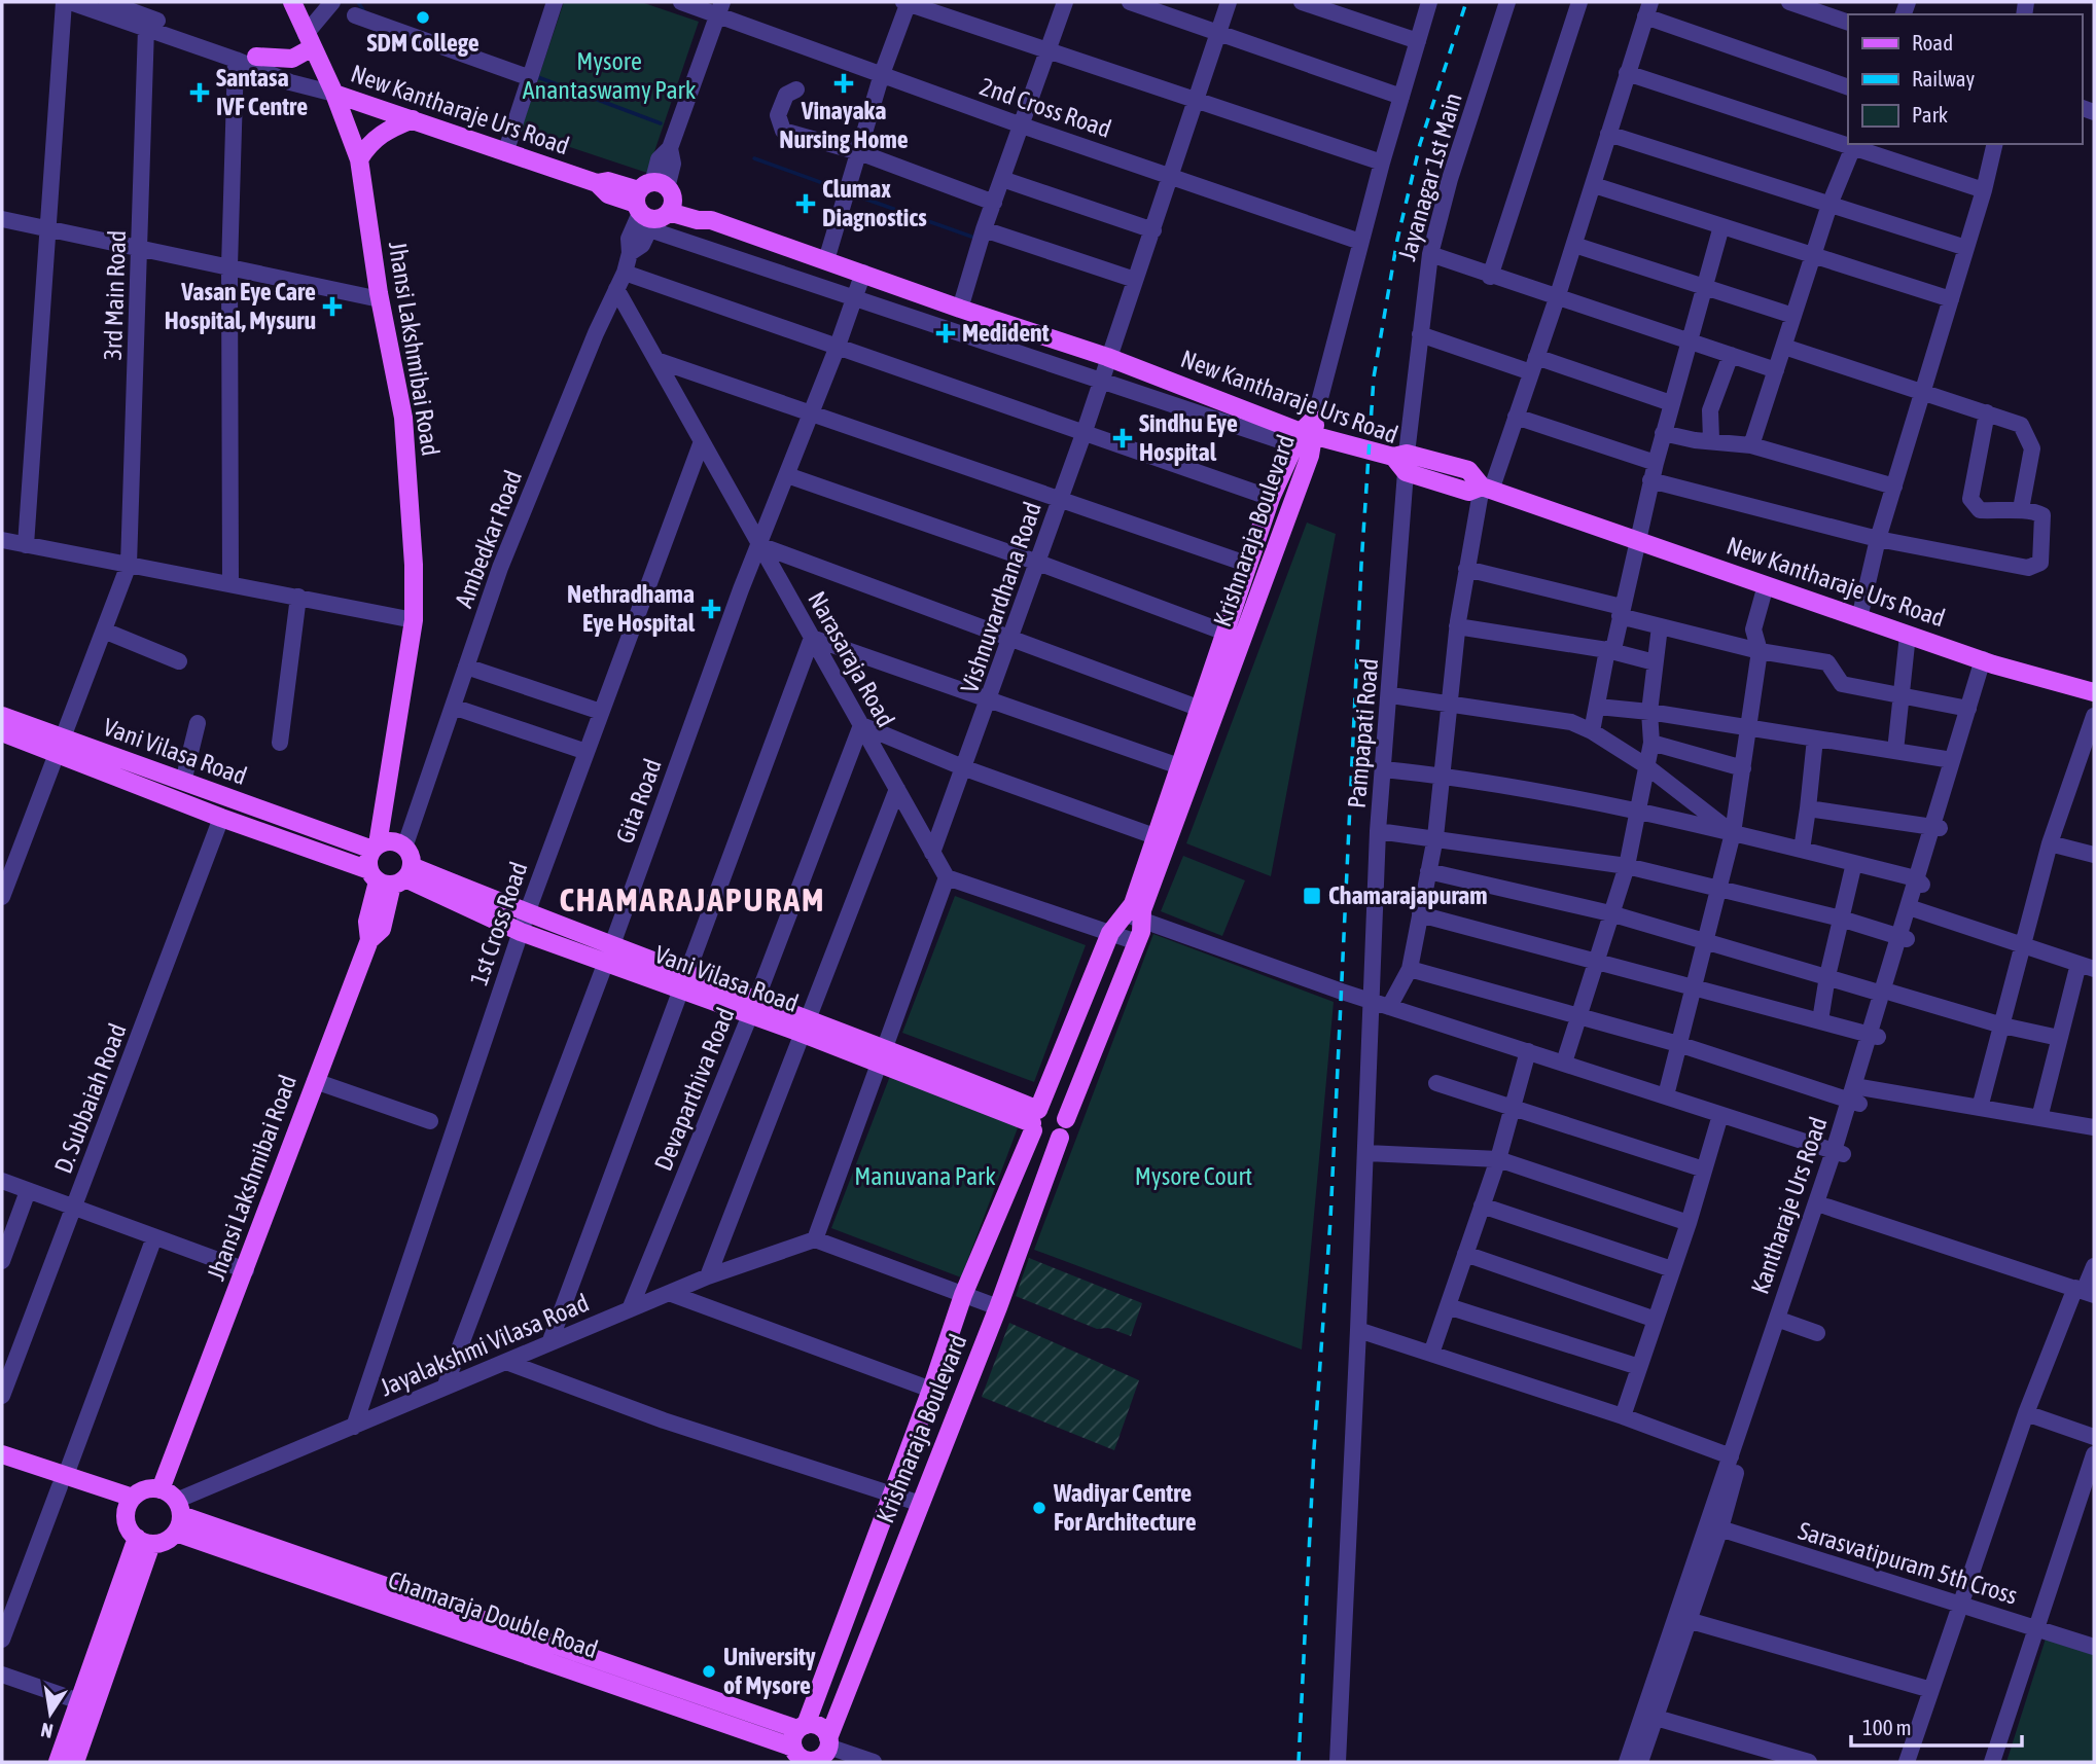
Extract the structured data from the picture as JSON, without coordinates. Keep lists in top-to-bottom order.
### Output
{
  "streets": {
    "main road": [
      "New Kantharaje Urs Road",
      "Jhansi Lakshmibai Road",
      "Krishnaraja Boulevard",
      "Vani Vilasa Road",
      "Chamaraja Double Road"
    ],
    "street": [
      "2nd Cross Road",
      "Jayanagar 1st Main",
      "3rd Main Road",
      "Ambedkar Road",
      "Vishnuvardhana Road",
      "Narasaraja Road",
      "Pampapati Road",
      "Gita Road",
      "1st Cross Road",
      "Devaparthiva Road",
      "D. Subbaiah Road",
      "Kantharaje Urs Road",
      "Jayalakshmi Vilasa Road",
      "Sarasvatipuram 5th Cross"
    ]
  },
  "crossings": [
    ["2nd Cross Road", "Ambedkar Road"],
    ["2nd Cross Road", "Vishnuvardhana Road"],
    ["New Kantharaje Urs Road", "Jayanagar 1st Main"],
    ["New Kantharaje Urs Road", "Jhansi Lakshmibai Road"],
    ["New Kantharaje Urs Road", "Krishnaraja Boulevard"],
    ["New Kantharaje Urs Road", "Ambedkar Road"],
    ["New Kantharaje Urs Road", "Vishnuvardhana Road"],
    ["New Kantharaje Urs Road", "Pampapati Road"],
    ["New Kantharaje Urs Road", "Gita Road"],
    ["New Kantharaje Urs Road", "Kantharaje Urs Road"],
    ["Jayanagar 1st Main", "Pampapati Road"],
    ["3rd Main Road", "Vani Vilasa Road"],
    ["Jhansi Lakshmibai Road", "Vani Vilasa Road"],
    ["Jhansi Lakshmibai Road", "Jayalakshmi Vilasa Road"],
    ["Jhansi Lakshmibai Road", "Chamaraja Double Road"],
    ["Krishnaraja Boulevard", "Vani Vilasa Road"],
    ["Krishnaraja Boulevard", "Chamaraja Double Road"],
    ["Ambedkar Road", "Narasaraja Road"],
    ["Ambedkar Road", "Vani Vilasa Road"],
    ["Vishnuvardhana Road", "Narasaraja Road"],
    ["Narasaraja Road", "Gita Road"],
    ["Narasaraja Road", "1st Cross Road"],
    ["Narasaraja Road", "Devaparthiva Road"],
    ["Vani Vilasa Road", "Gita Road"],
    ["Vani Vilasa Road", "1st Cross Road"],
    ["Vani Vilasa Road", "Devaparthiva Road"],
    ["Vani Vilasa Road", "D. Subbaiah Road"],
    ["Gita Road", "Jayalakshmi Vilasa Road"],
    ["1st Cross Road", "Jayalakshmi Vilasa Road"],
    ["Devaparthiva Road", "Jayalakshmi Vilasa Road"],
    ["Kantharaje Urs Road", "Sarasvatipuram 5th Cross"],
    ["Jayalakshmi Vilasa Road", "Chamaraja Double Road"]
  ],
  "districts": ["CHAMARAJAPURAM"],
  "parks": ["Mysore Anantaswamy Park", "Manuvana Park", "Mysore Court"],
  "places": {
    "other": ["SDM College", "Wadiyar Centre For Architecture", "University of Mysore"],
    "health": [
      "Vinayaka Nursing Home",
      "Santasa IVF Centre",
      "Clumax Diagnostics",
      "Vasan Eye Care Hospital, Mysuru",
      "Medident",
      "Sindhu Eye Hospital",
      "Nethradhama Eye Hospital"
    ],
    "transit": ["Chamarajapuram"]
  },
  "legend": ["Road", "Railway", "Park"],
  "scale_bar": "100 m",
  "north": "bottom"
}
